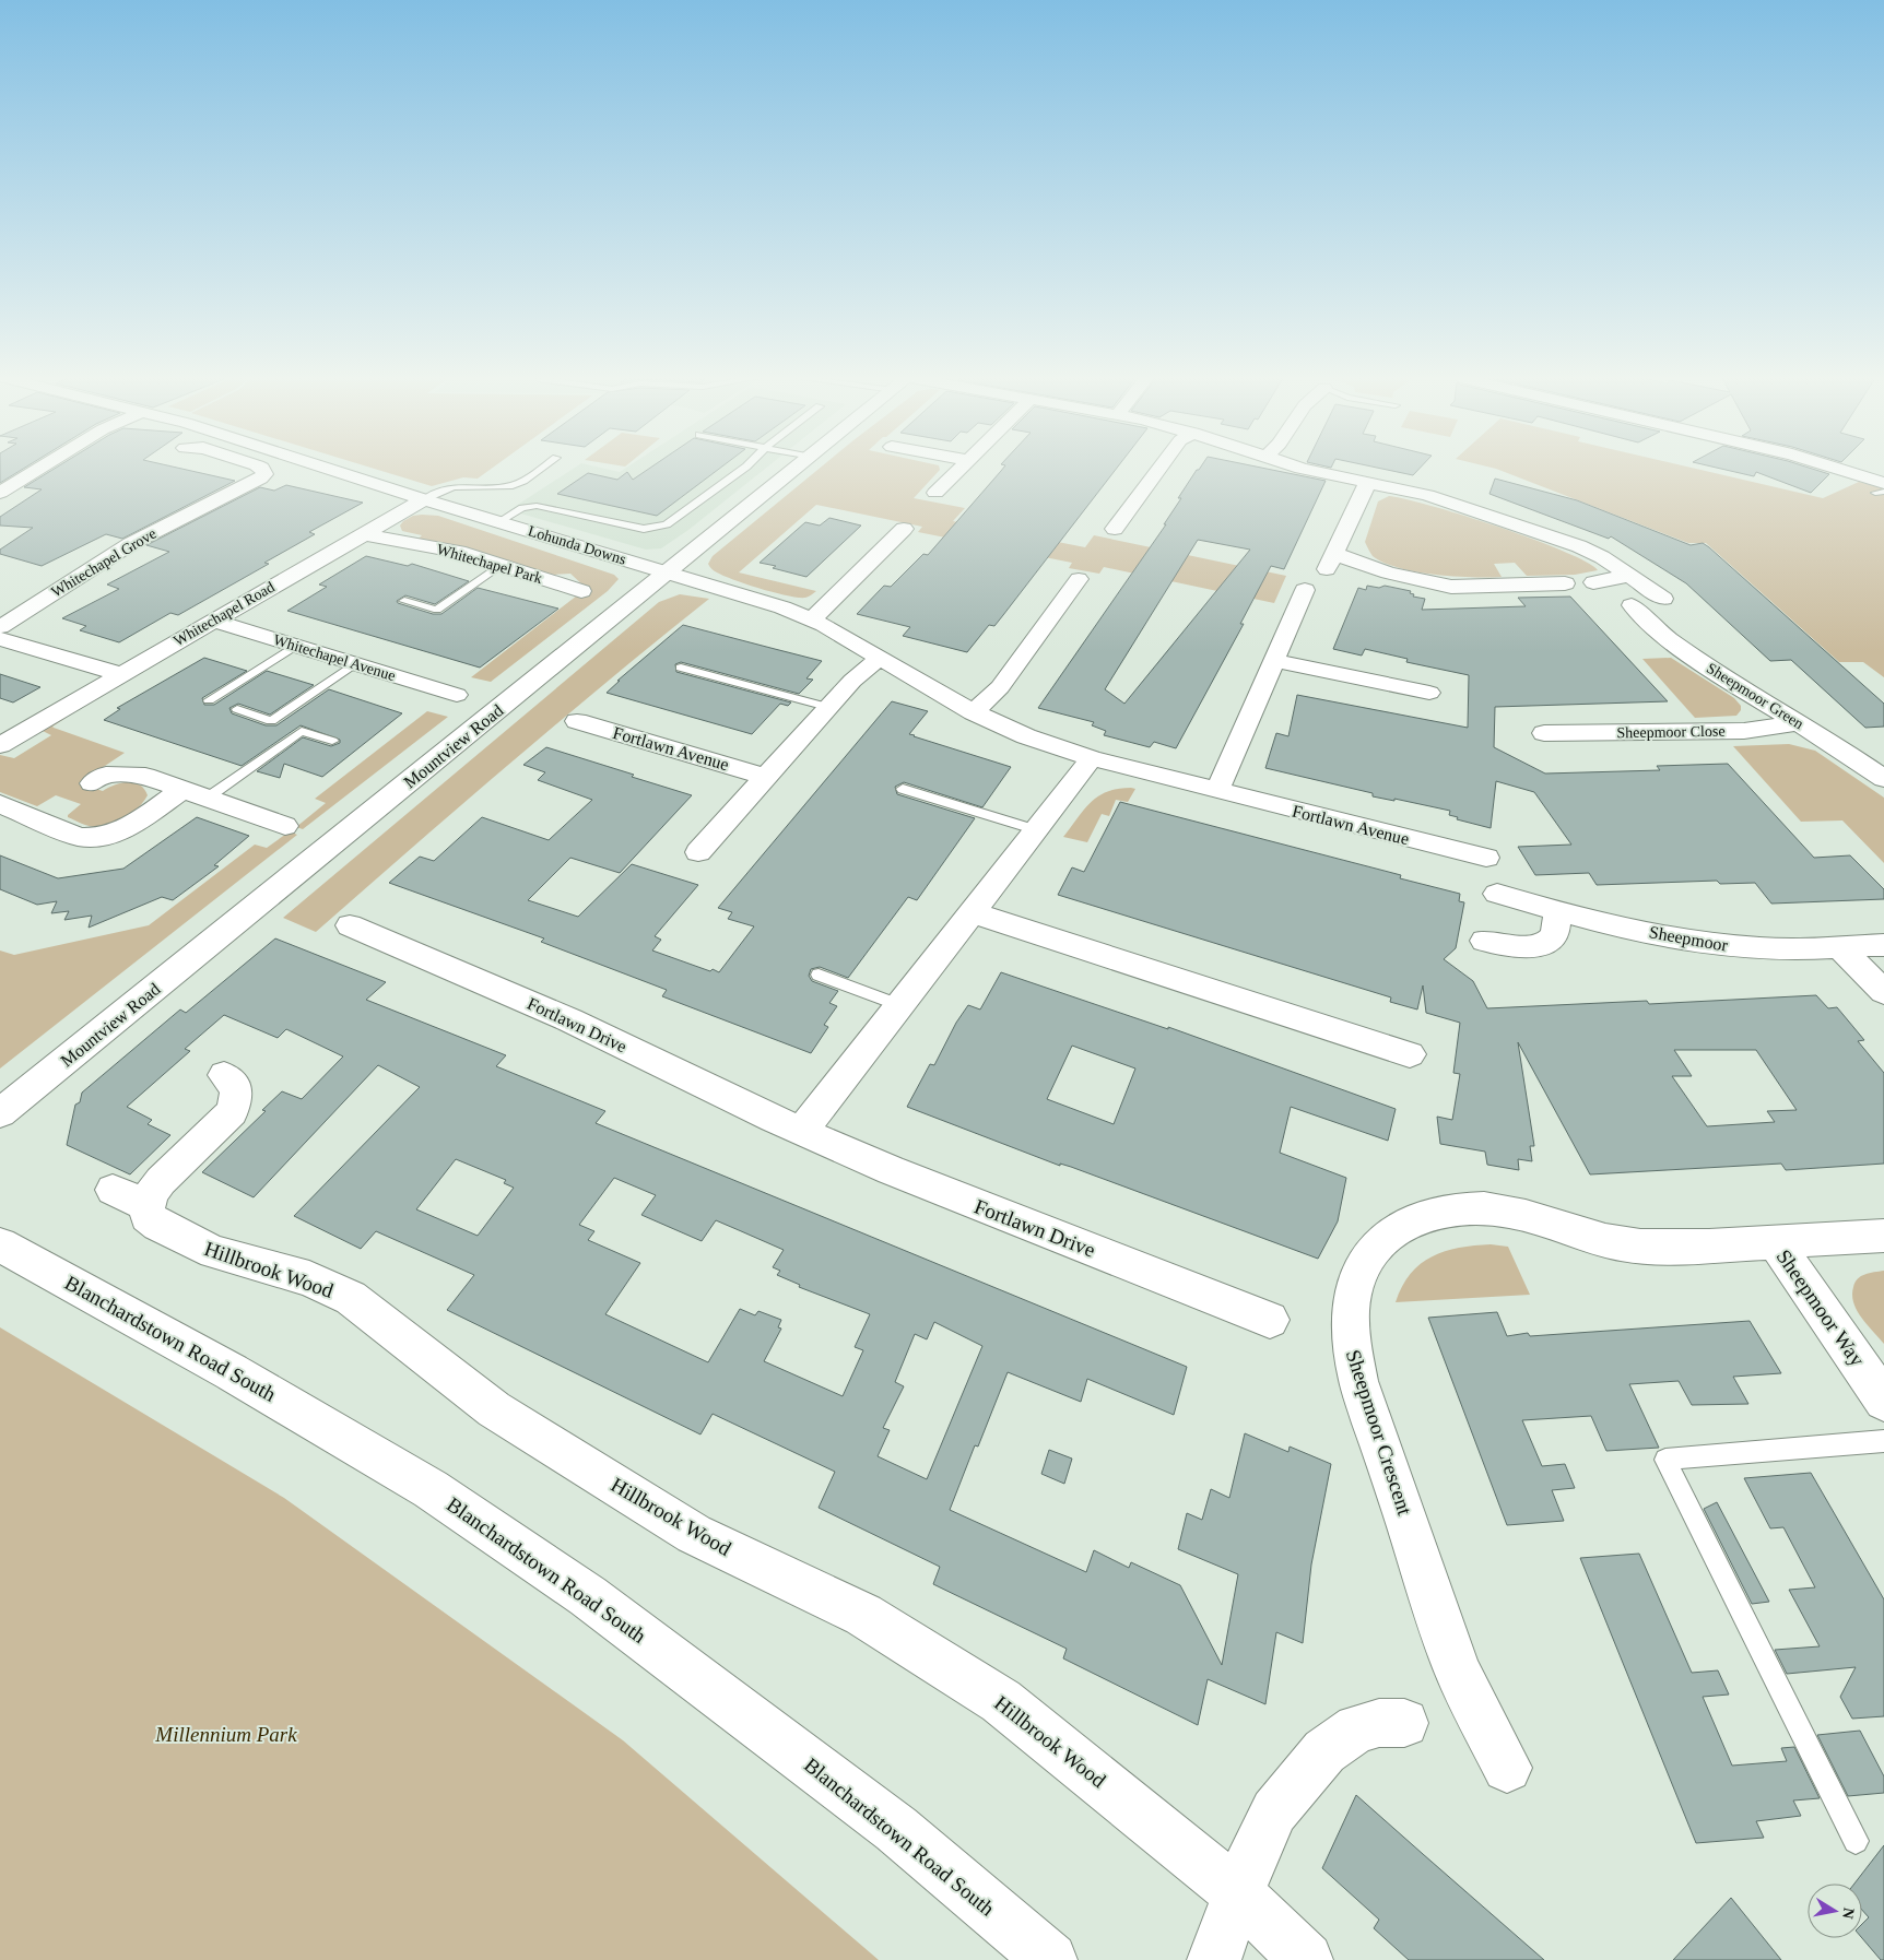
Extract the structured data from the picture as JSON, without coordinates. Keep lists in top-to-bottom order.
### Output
{
  "streets": {
    "street": [
      "Lohunda Downs",
      "Whitechapel Grove",
      "Whitechapel Park",
      "Whitechapel Road",
      "Whitechapel Avenue",
      "Sheepmoor Green",
      "Sheepmoor Close",
      "Mountview Road",
      "Fortlawn Avenue",
      "Sheepmoor",
      "Fortlawn Drive",
      "Hillbrook Wood",
      "Sheepmoor Way",
      "Blanchardstown Road South",
      "Sheepmoor Crescent"
    ]
  },
  "crossings": [
    ["Lohunda Downs", "Whitechapel Road"],
    ["Lohunda Downs", "Mountview Road"],
    ["Lohunda Downs", "Fortlawn Avenue"],
    ["Whitechapel Park", "Whitechapel Road"],
    ["Whitechapel Road", "Whitechapel Avenue"],
    ["Sheepmoor Green", "Sheepmoor Close"],
    ["Mountview Road", "Fortlawn Avenue"],
    ["Sheepmoor Way", "Sheepmoor Crescent"]
  ],
  "parks": ["Millennium Park"],
  "north": "right"
}
